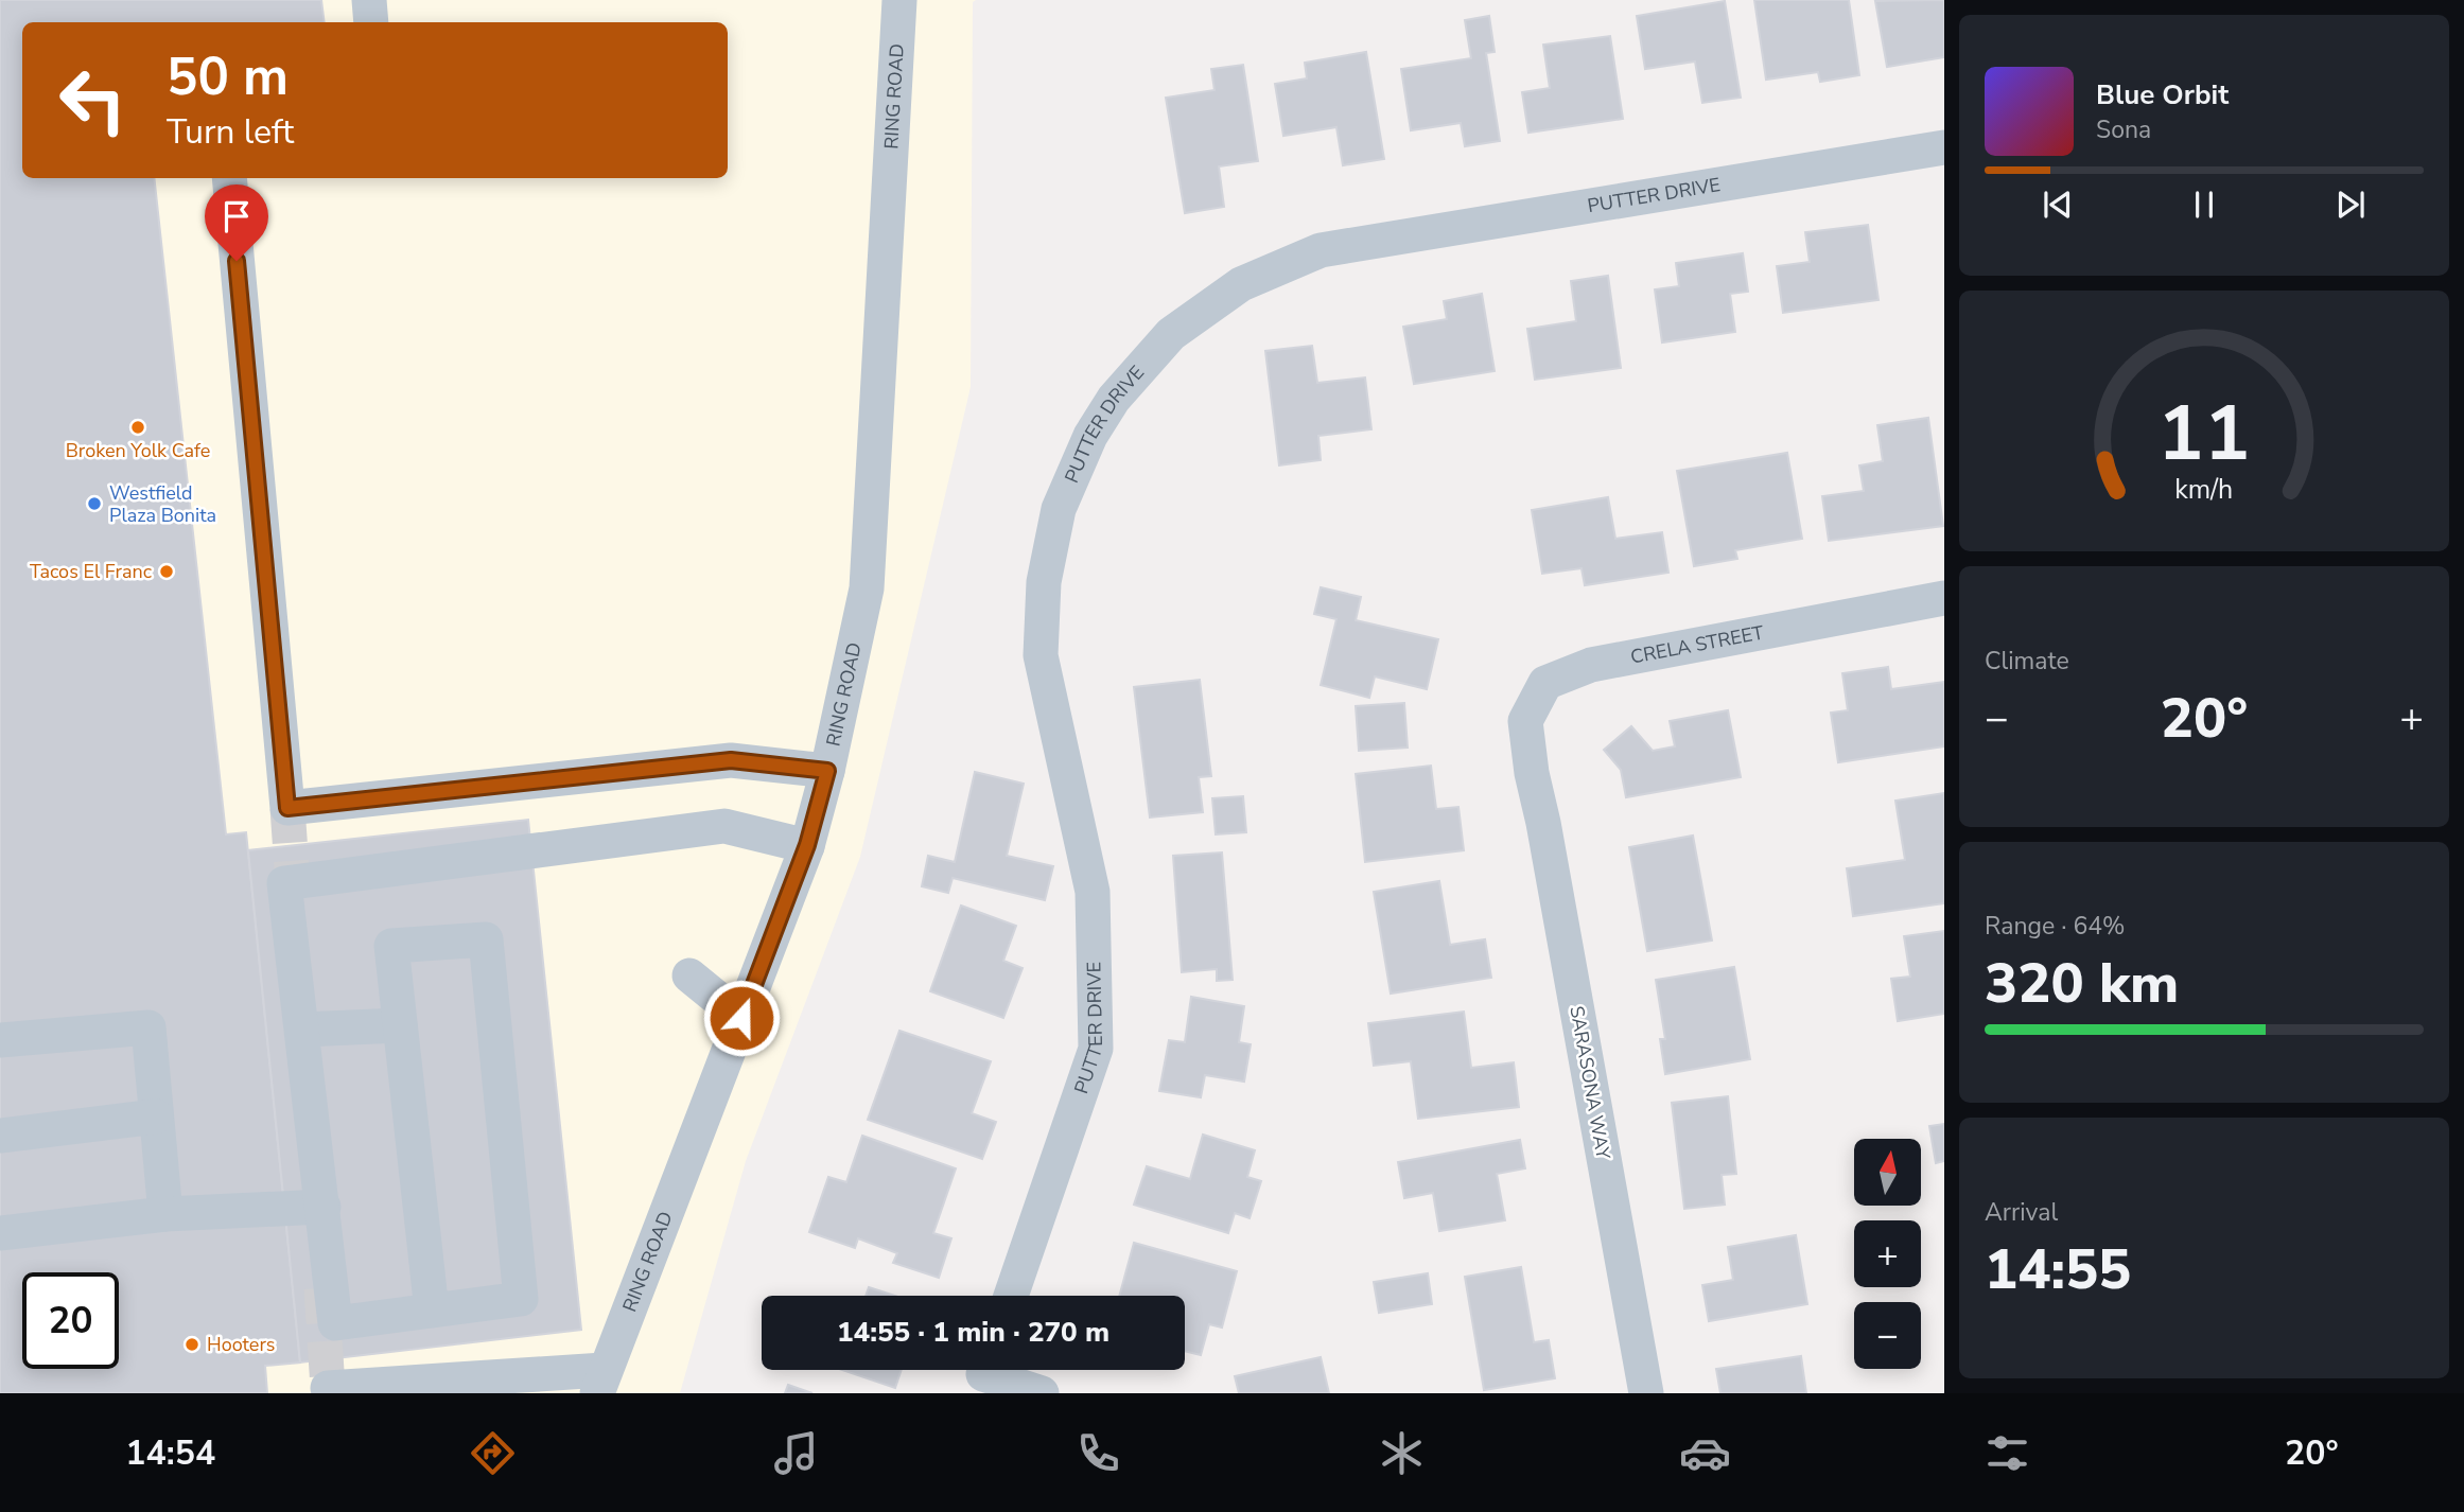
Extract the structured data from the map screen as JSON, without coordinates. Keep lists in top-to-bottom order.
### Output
{
  "streets": {
    "street": [
      "RING ROAD",
      "PUTTER DRIVE",
      "CRELA STREET",
      "SARASONA WAY"
    ]
  },
  "crossings": [
    ["CRELA STREET", "SARASONA WAY"]
  ],
  "places": [
    "Broken Yolk Cafe",
    "Westfield Plaza Bonita",
    "Tacos El Franc",
    "Hooters"
  ],
  "north": "top",
  "page": {
    "turn": ["50 m", "Turn left"],
    "song": ["Blue Orbit", "Sona"],
    "tile": [
      "Climate",
      ["Range · 64%", "320 km"],
      ["Arrival", "14:55"]
    ],
    "heat": ["−", "20°", "+"],
    "map_buttons": ["+", "−"],
    "limit": "20",
    "trip": "14:55 · 1 min · 270 m",
    "tabs": ["14:54", "20°"],
    "gauge": ["11", "km/h"]
  }
}
